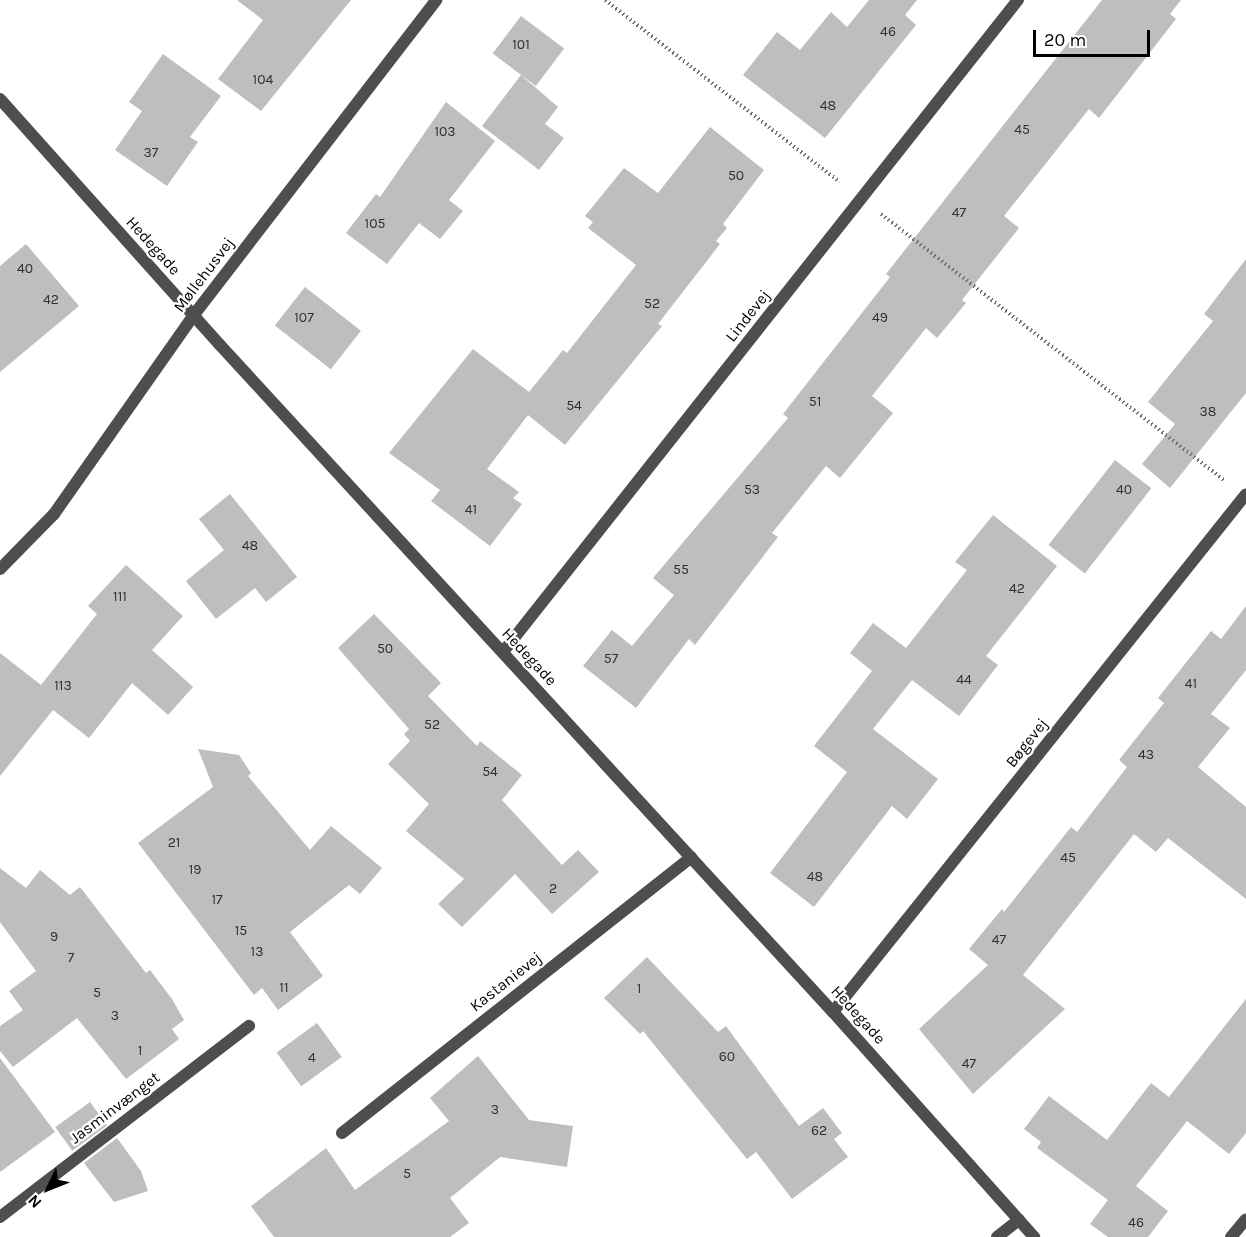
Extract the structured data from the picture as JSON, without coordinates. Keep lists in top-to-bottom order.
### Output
{
  "streets": {
    "street": [
      "Hedegade",
      "Møllehusvej",
      "Lindevej",
      "Bøgevej",
      "Kastanievej",
      "Jasminvænget"
    ]
  },
  "crossings": [
    ["Hedegade", "Møllehusvej"],
    ["Hedegade", "Lindevej"],
    ["Hedegade", "Bøgevej"],
    ["Hedegade", "Kastanievej"]
  ],
  "house_numbers": [
    "46",
    "101",
    "104",
    "48",
    "45",
    "103",
    "37",
    "50",
    "47",
    "105",
    "40",
    "42",
    "52",
    "107",
    "49",
    "51",
    "54",
    "38",
    "53",
    "40",
    "41",
    "48",
    "55",
    "42",
    "111",
    "50",
    "57",
    "44",
    "41",
    "113",
    "52",
    "43",
    "54",
    "21",
    "45",
    "19",
    "48",
    "2",
    "17",
    "15",
    "9",
    "47",
    "13",
    "7",
    "11",
    "1",
    "5",
    "3",
    "1",
    "60",
    "4",
    "47",
    "3",
    "62",
    "5",
    "46"
  ],
  "scale_bar": "20 m",
  "north": "bottom left"
}
